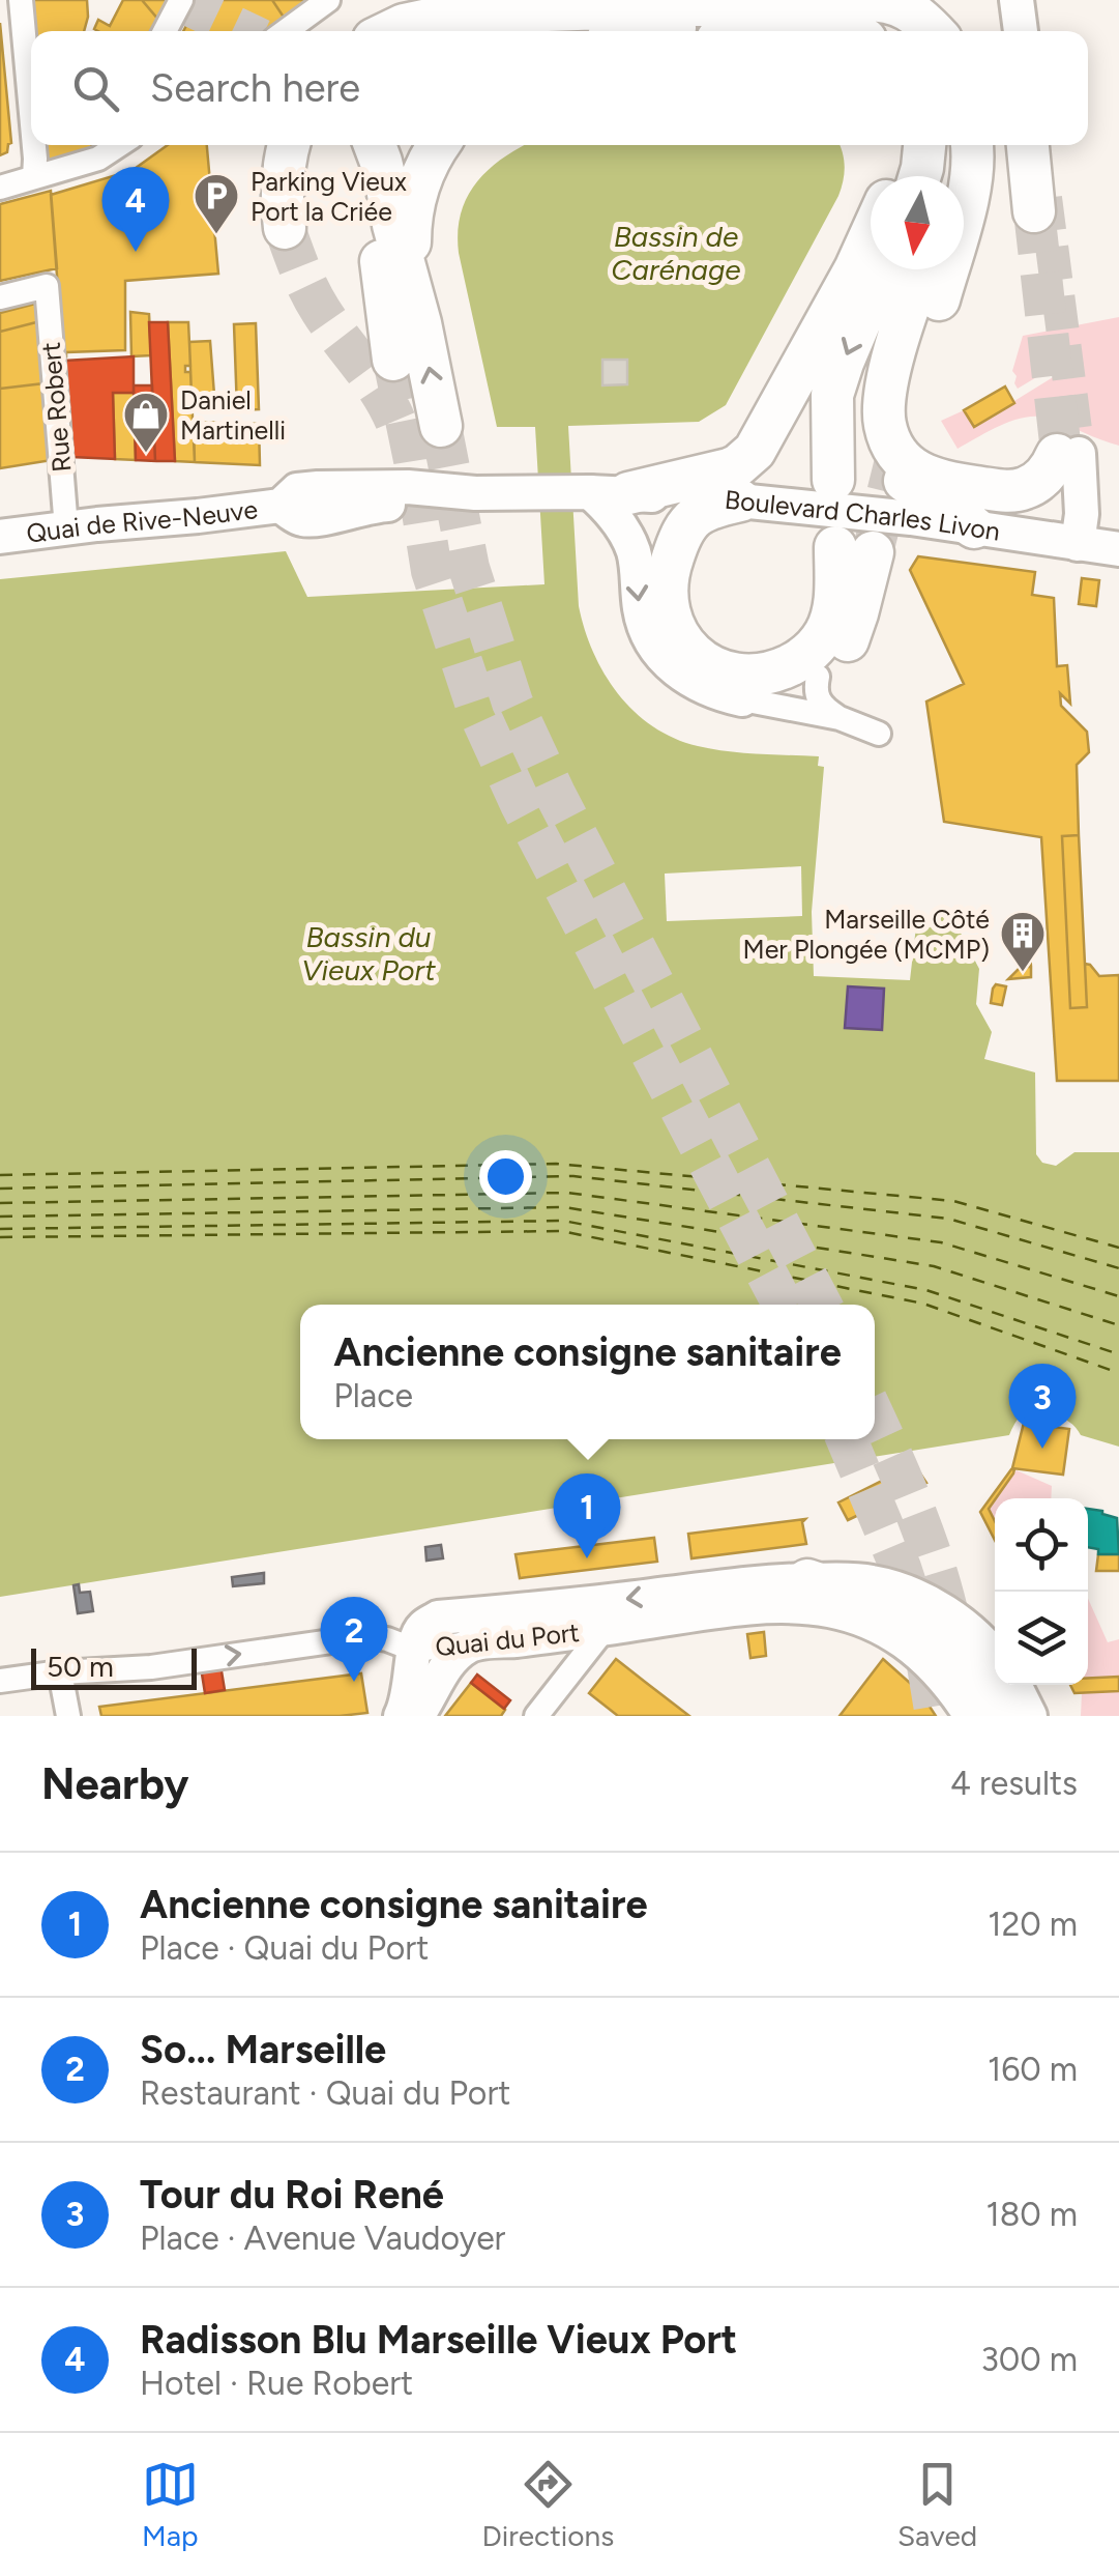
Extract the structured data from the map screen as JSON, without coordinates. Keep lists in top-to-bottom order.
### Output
{
  "streets": {
    "main road": ["Boulevard Charles Livon", "Quai de Rive-Neuve", "Quai du Port"],
    "street": ["Rue Robert"]
  },
  "crossings": [
    ["Rue Robert", "Quai de Rive-Neuve"],
    ["Boulevard Charles Livon", "Quai de Rive-Neuve"]
  ],
  "water": ["Bassin de Carénage", "Bassin du Vieux Port"],
  "places": {
    "parking": ["Parking Vieux Port la Criée"],
    "shop": ["Daniel Martinelli"],
    "building": ["Marseille Côté Mer Plongée (MCMP)"]
  },
  "scale_bar": "50 m",
  "north": "bottom",
  "page": {
    "search": "Search here",
    "pins": [
      "4",
      "3",
      "1",
      "2"
    ],
    "popup": ["Ancienne consigne sanitaire", "Place"],
    "scale": "50 m",
    "heading": ["Nearby", "4 results"],
    "list": [
      {
        "mark": "1",
        "name": "Ancienne consigne sanitaire",
        "note": "Place · Quai du Port",
        "value": "120 m"
      },
      {
        "mark": "2",
        "name": "So... Marseille",
        "note": "Restaurant · Quai du Port",
        "value": "160 m"
      },
      {
        "mark": "3",
        "name": "Tour du Roi René",
        "note": "Place · Avenue Vaudoyer",
        "value": "180 m"
      },
      {
        "mark": "4",
        "name": "Radisson Blu Marseille Vieux Port",
        "note": "Hotel · Rue Robert",
        "value": "300 m"
      }
    ],
    "nav": ["Map", "Directions", "Saved"]
  }
}
